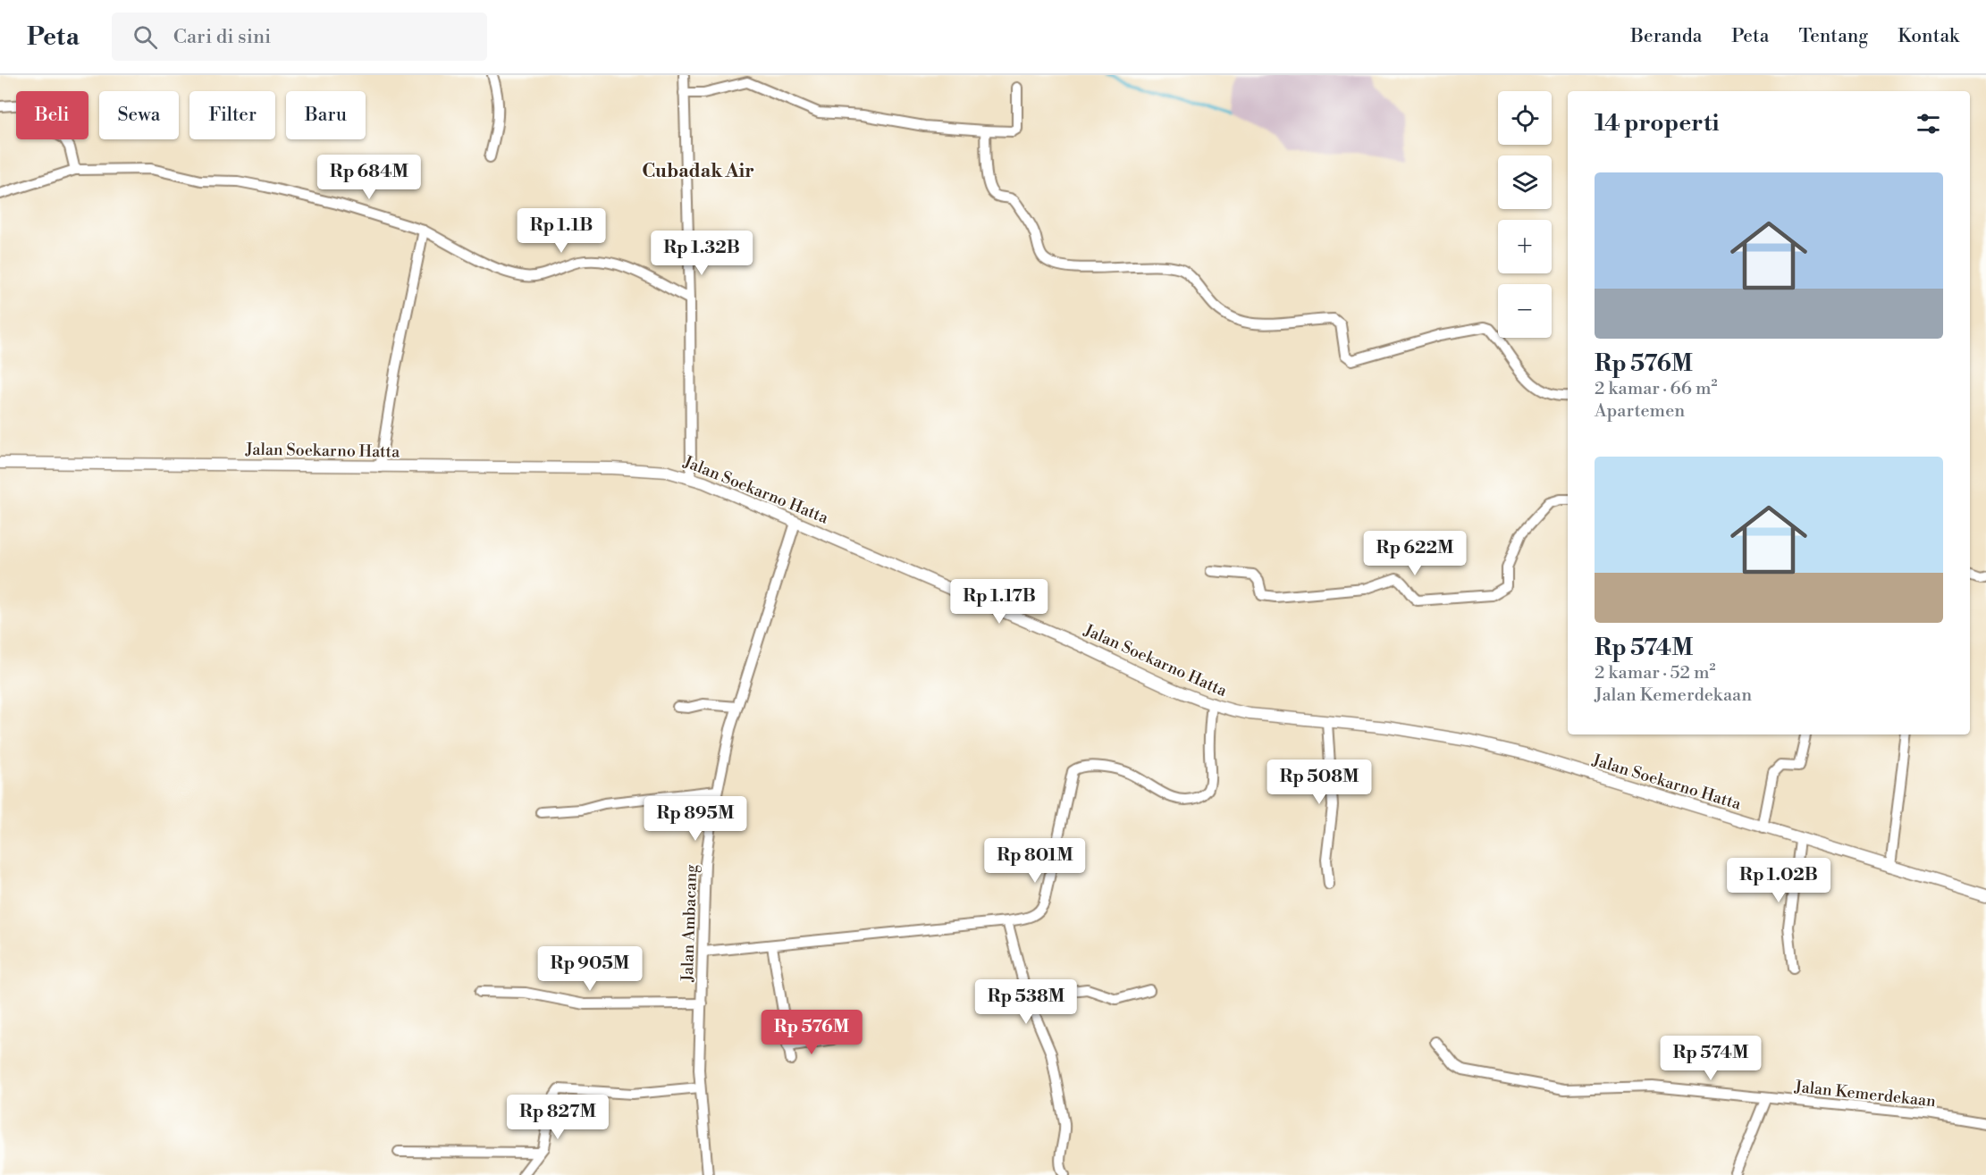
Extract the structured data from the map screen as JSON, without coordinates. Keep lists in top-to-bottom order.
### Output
{
  "streets": {
    "street": ["Jalan Soekarno Hatta", "Jalan Ambacang", "Jalan Kemerdekaan"]
  },
  "crossings": [
    ["Jalan Soekarno Hatta", "Jalan Ambacang"]
  ],
  "districts": ["Cubadak Air"],
  "page": {
    "header": "Peta",
    "search": "Cari di sini",
    "nav": [
      "Beranda",
      "Peta",
      "Tentang",
      "Kontak"
    ],
    "map_buttons": ["+", "−"],
    "chip": [
      "Beli",
      "Sewa",
      "Filter",
      "Baru"
    ],
    "heading": "14 properti",
    "price": [
      "Rp 684M",
      "Rp 1.1B",
      "Rp 1.32B",
      "Rp 622M",
      "Rp 1.17B",
      "Rp 508M",
      "Rp 895M",
      "Rp 801M",
      "Rp 1.02B",
      "Rp 905M",
      "Rp 538M",
      "Rp 576M",
      "Rp 574M",
      "Rp 827M"
    ],
    "list": [
      {
        "name": "Rp 576M",
        "note": "2 kamar · 66 m² · Apartemen"
      },
      {
        "name": "Rp 574M",
        "note": "2 kamar · 52 m² · Jalan Kemerdekaan"
      }
    ]
  }
}
